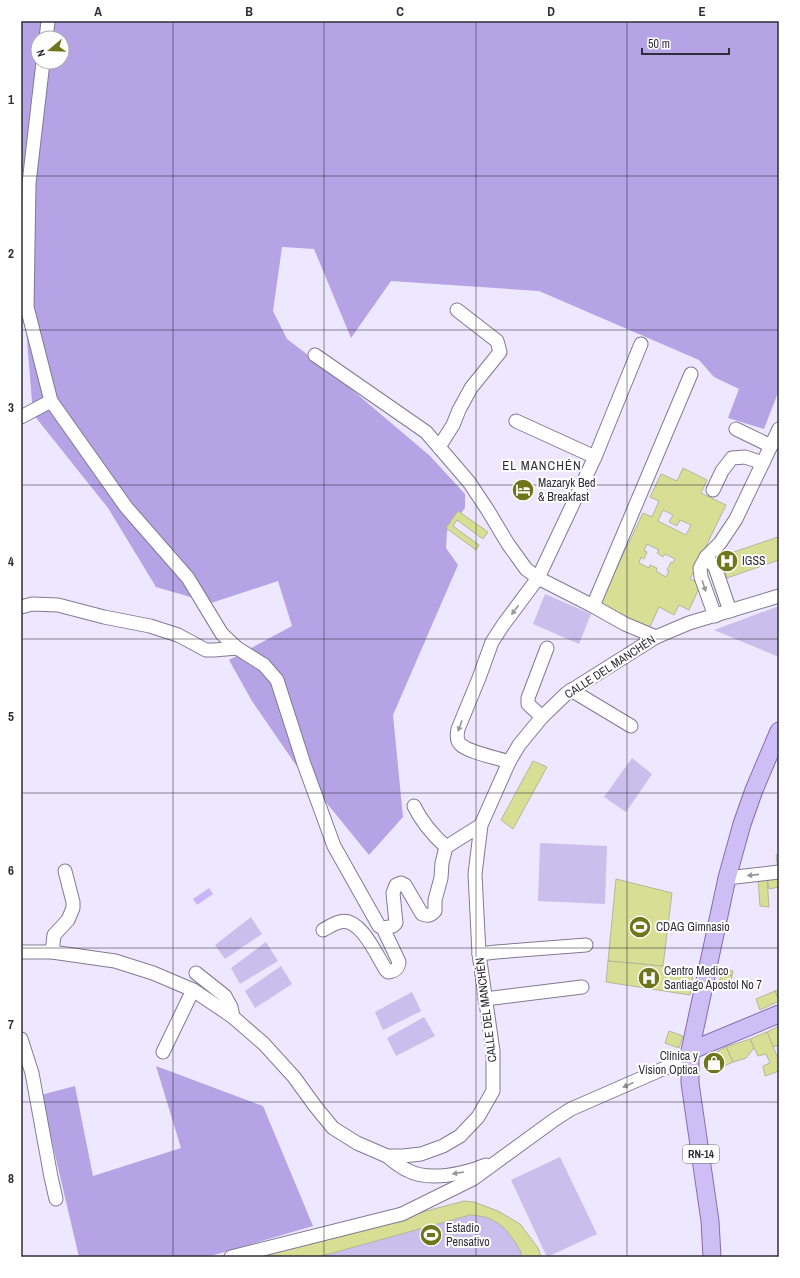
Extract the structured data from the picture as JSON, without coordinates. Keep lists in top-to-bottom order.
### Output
{
  "streets": {
    "main road": ["RN-14"],
    "street": ["CALLE DEL MANCHÉN"]
  },
  "districts": ["EL MANCHÉN"],
  "places": {
    "hotel": ["Mazaryk Bed & Breakfast"],
    "hospital": ["IGSS", "Centro Medico Santiago Apostol No 7"],
    "sports": ["CDAG Gimnasio", "Estadio Pensativo"],
    "shop": ["Clínica y Vision Optica"]
  },
  "scale_bar": "50 m",
  "north": "left",
  "grid": {
    "columns": [
      "A",
      "B",
      "C",
      "D",
      "E"
    ],
    "rows": [
      "1",
      "2",
      "3",
      "4",
      "5",
      "6",
      "7",
      "8"
    ]
  }
}
